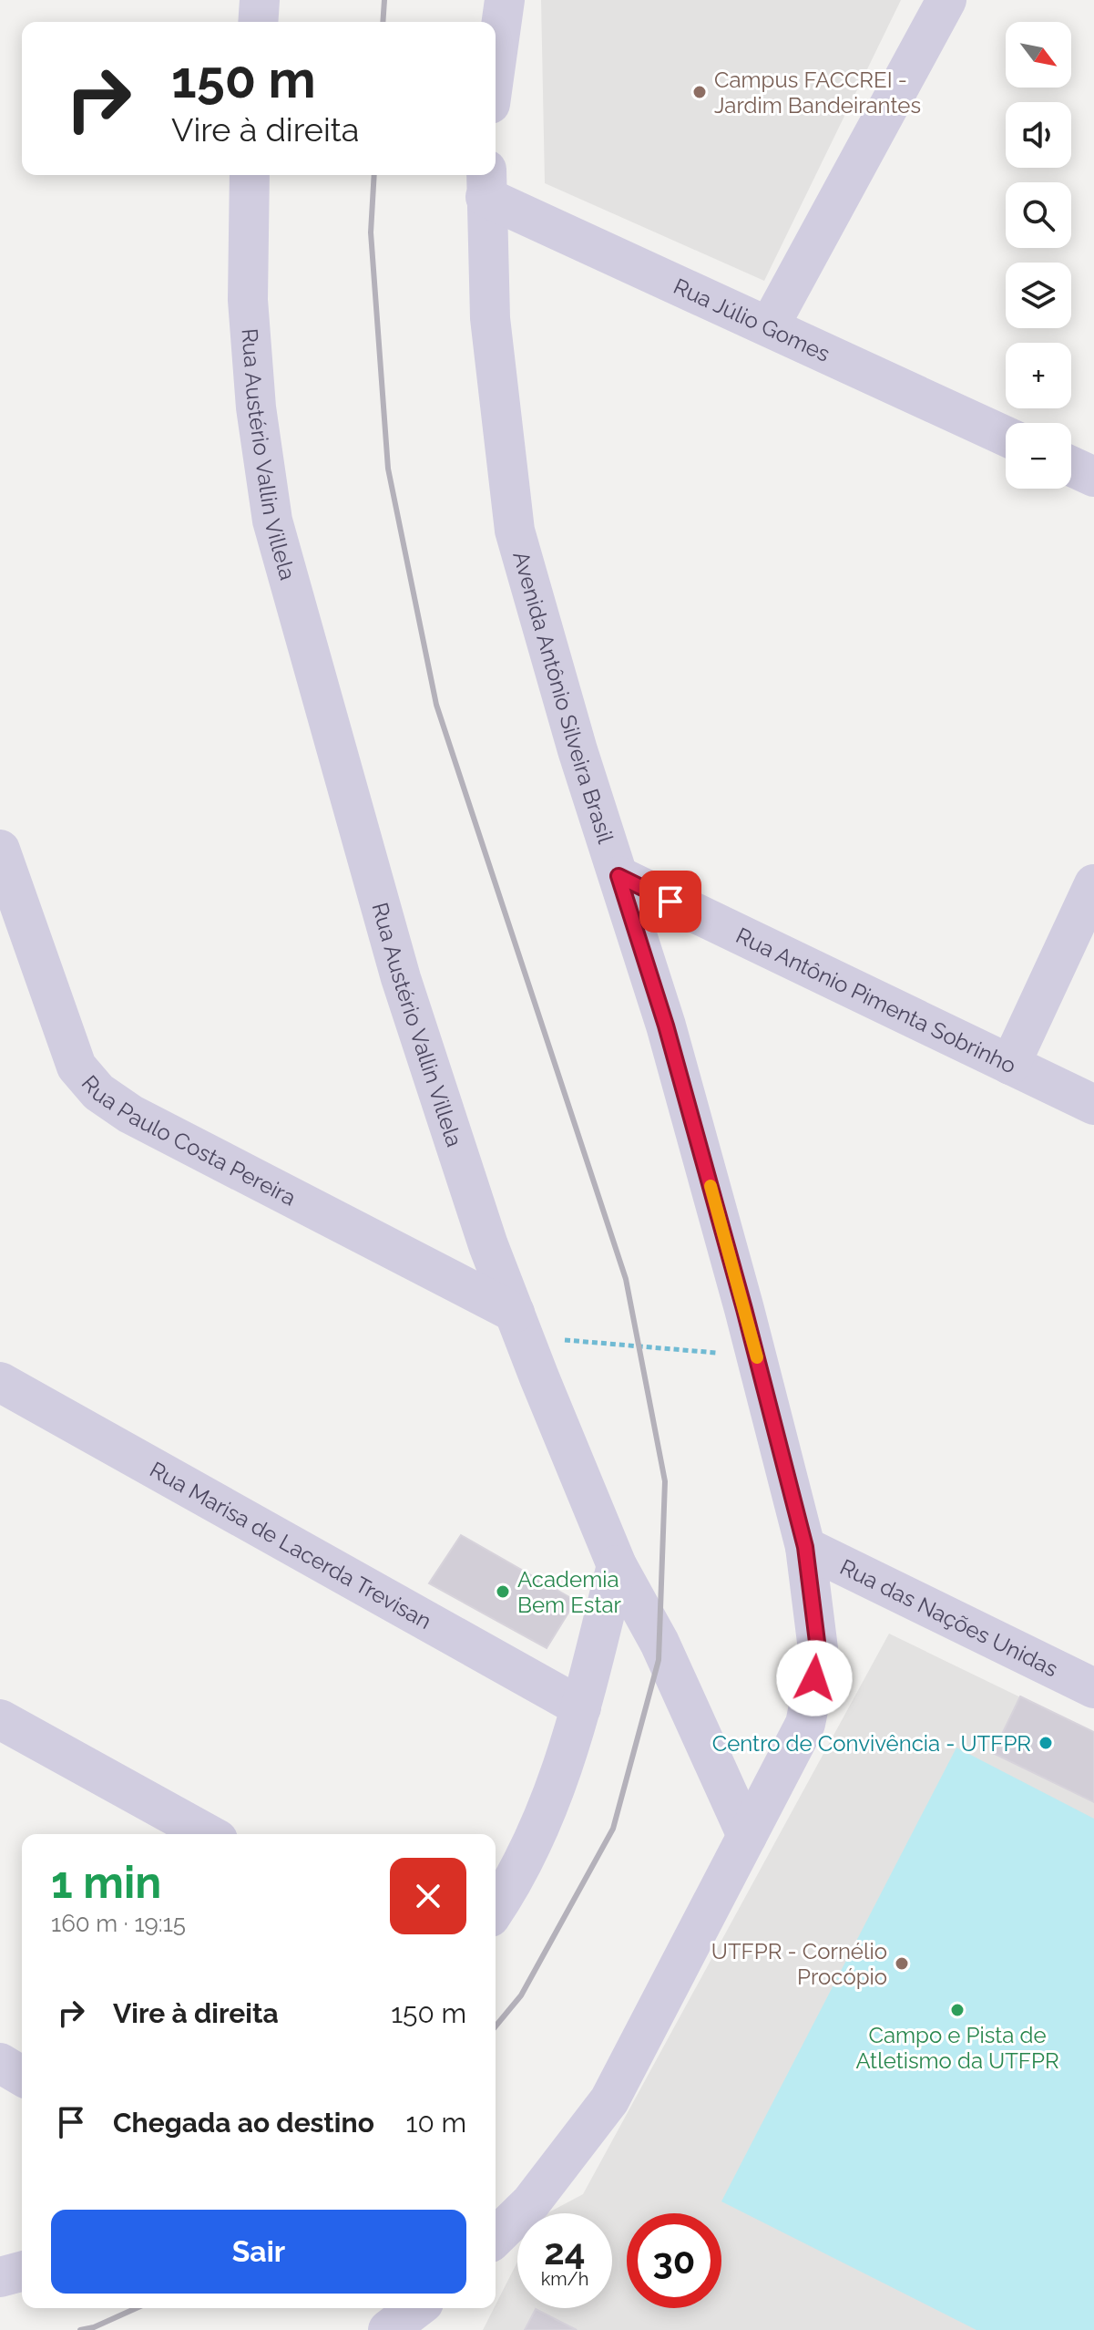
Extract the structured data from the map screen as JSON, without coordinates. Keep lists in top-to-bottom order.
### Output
{
  "streets": {
    "street": [
      "Rua Júlio Gomes",
      "Rua Austério Vallin Villela",
      "Avenida Antônio Silveira Brasil",
      "Rua Antônio Pimenta Sobrinho",
      "Rua Paulo Costa Pereira",
      "Rua Marisa de Lacerda Trevisan",
      "Rua das Nações Unidas"
    ]
  },
  "crossings": [
    ["Rua Júlio Gomes", "Avenida Antônio Silveira Brasil"],
    ["Rua Austério Vallin Villela", "Avenida Antônio Silveira Brasil"],
    ["Rua Austério Vallin Villela", "Rua Paulo Costa Pereira"],
    ["Avenida Antônio Silveira Brasil", "Rua Antônio Pimenta Sobrinho"],
    ["Avenida Antônio Silveira Brasil", "Rua das Nações Unidas"]
  ],
  "places": [
    "Campus FACCREI - Jardim Bandeirantes",
    "Academia Bem Estar",
    "Centro de Convivência - UTFPR",
    "UTFPR - Cornélio Procópio",
    "Campo e Pista de Atletismo da UTFPR"
  ],
  "north": "bottom right",
  "page": {
    "map_buttons": ["+", "−"],
    "turn": ["150 m", "Vire à direita"],
    "heading": ["1 min", "160 m · 19:15"],
    "list": [
      {
        "name": "Vire à direita",
        "value": "150 m"
      },
      {
        "name": "Chegada ao destino",
        "value": "10 m"
      }
    ],
    "buttons": "Sair",
    "speed": "24 km/h",
    "limit": "30"
  }
}
